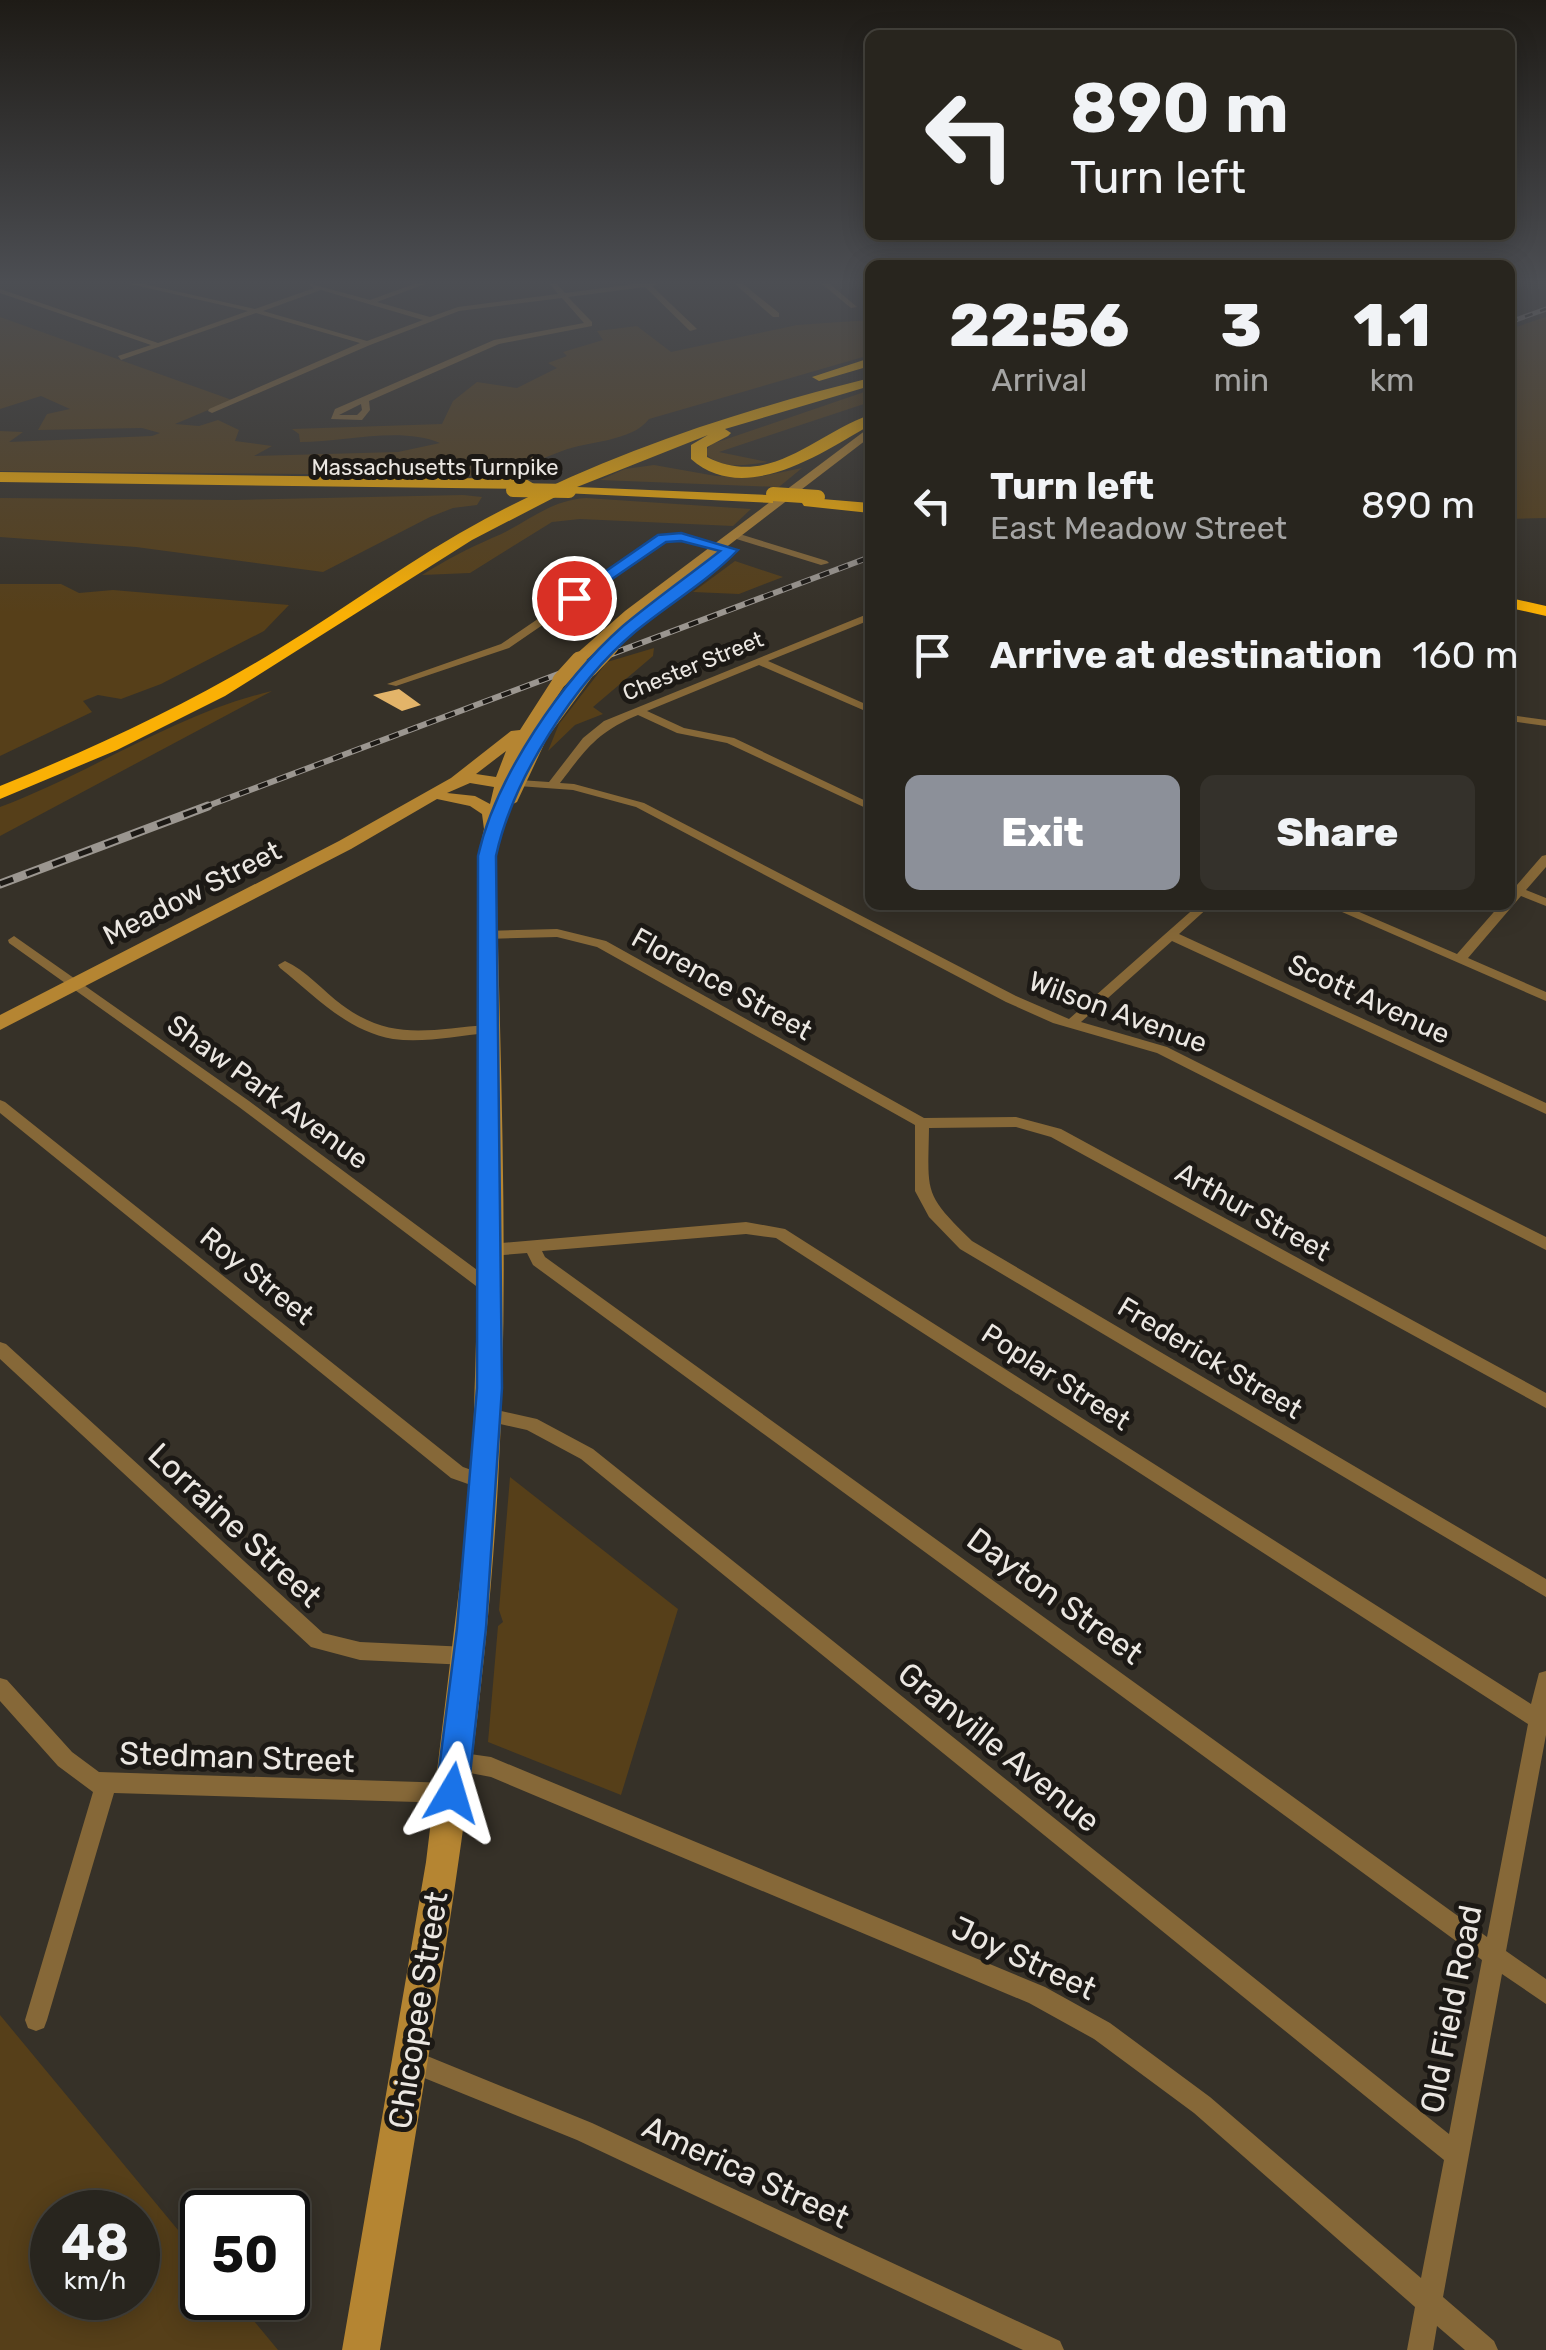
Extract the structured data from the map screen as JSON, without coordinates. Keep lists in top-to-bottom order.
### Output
{
  "streets": {
    "highway": ["Massachusetts Turnpike"],
    "main road": ["Meadow Street", "Chicopee Street"],
    "street": [
      "Chester Street",
      "Florence Street",
      "Scott Avenue",
      "Wilson Avenue",
      "Shaw Park Avenue",
      "Arthur Street",
      "Roy Street",
      "Frederick Street",
      "Poplar Street",
      "Lorraine Street",
      "Dayton Street",
      "Granville Avenue",
      "Stedman Street",
      "Joy Street",
      "Old Field Road",
      "America Street"
    ]
  },
  "crossings": [
    ["Chester Street", "Wilson Avenue"],
    ["Meadow Street", "Wilson Avenue"],
    ["Meadow Street", "Shaw Park Avenue"],
    ["Meadow Street", "Chicopee Street"],
    ["Florence Street", "Arthur Street"],
    ["Florence Street", "Frederick Street"],
    ["Florence Street", "Chicopee Street"],
    ["Wilson Avenue", "Chicopee Street"],
    ["Shaw Park Avenue", "Chicopee Street"],
    ["Arthur Street", "Frederick Street"],
    ["Roy Street", "Chicopee Street"],
    ["Poplar Street", "Dayton Street"],
    ["Poplar Street", "Old Field Road"],
    ["Poplar Street", "Chicopee Street"],
    ["Lorraine Street", "Chicopee Street"],
    ["Dayton Street", "Old Field Road"],
    ["Granville Avenue", "Old Field Road"],
    ["Granville Avenue", "Chicopee Street"],
    ["Stedman Street", "Joy Street"],
    ["Stedman Street", "Chicopee Street"],
    ["Joy Street", "Old Field Road"],
    ["Joy Street", "Chicopee Street"],
    ["Chicopee Street", "America Street"]
  ],
  "page": {
    "turn": ["890 m", "Turn left"],
    "eta": [
      "22:56",
      "Arrival",
      "3",
      "min",
      "1.1",
      "km"
    ],
    "list": [
      {
        "name": "Turn left",
        "note": "East Meadow Street",
        "value": "890 m"
      },
      {
        "name": "Arrive at destination",
        "value": "160 m"
      }
    ],
    "buttons": ["Exit", "Share"],
    "speed": "48 km/h",
    "limit": "50"
  }
}
